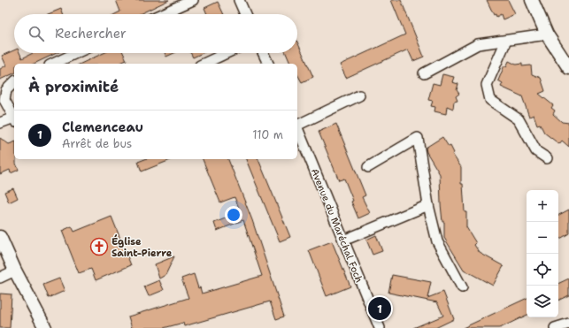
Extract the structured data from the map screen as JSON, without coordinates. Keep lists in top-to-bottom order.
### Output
{
  "streets": {
    "street": ["Avenue du Maréchal Foch"]
  },
  "places": {
    "church": ["Église Saint-Pierre"]
  },
  "page": {
    "search": "Rechercher",
    "heading": "À proximité",
    "list": [
      {
        "mark": "1",
        "name": "Clemenceau",
        "note": "Arrêt de bus",
        "value": "110 m"
      }
    ],
    "map_buttons": ["+", "−"],
    "pins": "1"
  }
}
